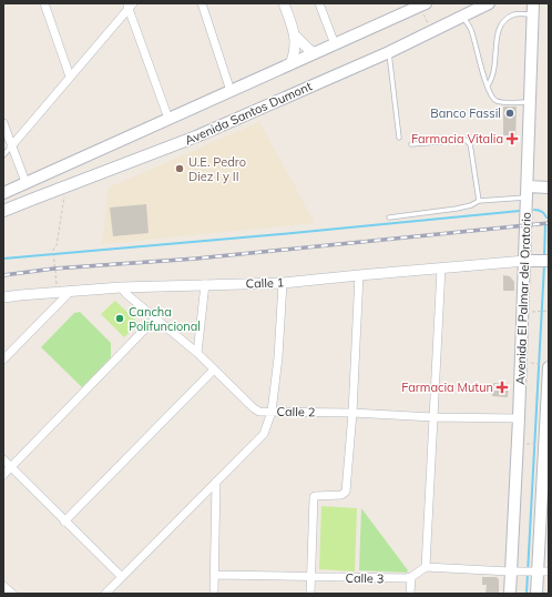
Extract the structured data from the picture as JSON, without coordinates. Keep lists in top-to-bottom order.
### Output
{
  "streets": {
    "main road": ["Avenida Santos Dumont", "Avenida El Palmar del Oratorio"],
    "street": ["Calle 1", "Calle 2", "Calle 3"]
  },
  "crossings": [
    ["Calle 1", "Avenida El Palmar del Oratorio"],
    ["Calle 1", "Calle 2"],
    ["Avenida El Palmar del Oratorio", "Calle 2"]
  ],
  "places": {
    "other": ["Banco Fassil", "U.E. Pedro Diez I y II", "Cancha Polifuncional"],
    "health": ["Farmacia Vitalia", "Farmacia Mutun"]
  }
}
